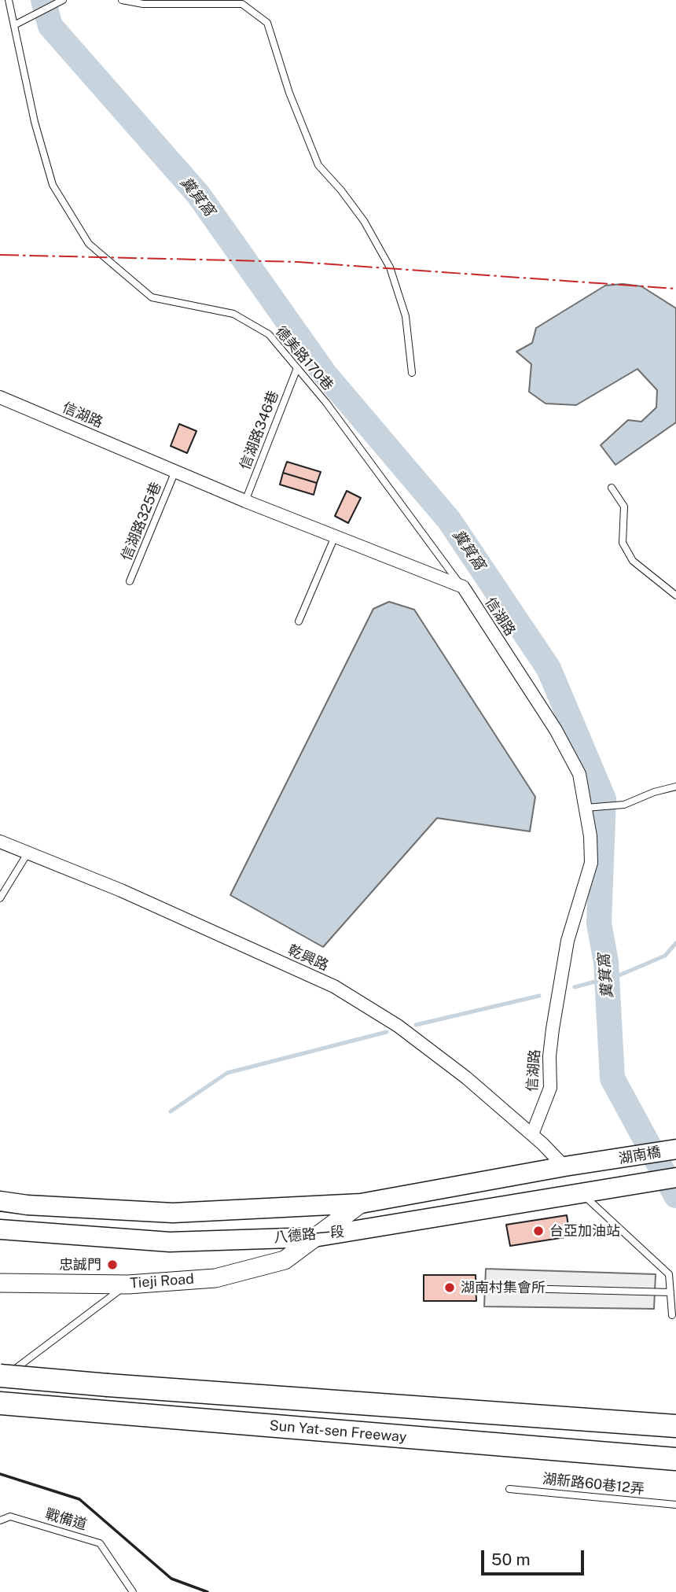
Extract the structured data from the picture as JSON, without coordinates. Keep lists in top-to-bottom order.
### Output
{
  "streets": {
    "highway": ["Sun Yat-sen Freeway"],
    "main road": ["湖南橋", "八德路一段", "Tieji Road"],
    "street": ["信湖路", "乾興路"],
    "lane": [
      "德美路170巷",
      "信湖路346巷",
      "信湖路325巷",
      "湖新路60巷12弄",
      "戰備道"
    ]
  },
  "crossings": [
    ["德美路170巷", "信湖路"],
    ["德美路170巷", "信湖路346巷"],
    ["信湖路", "信湖路346巷"],
    ["信湖路", "信湖路325巷"],
    ["信湖路", "乾興路"],
    ["乾興路", "八德路一段"],
    ["湖南橋", "八德路一段"],
    ["八德路一段", "Tieji Road"]
  ],
  "water": ["糞箕窩"],
  "places": ["台亞加油站", "忠誠門", "湖南村集會所"],
  "scale_bar": "50 m"
}
